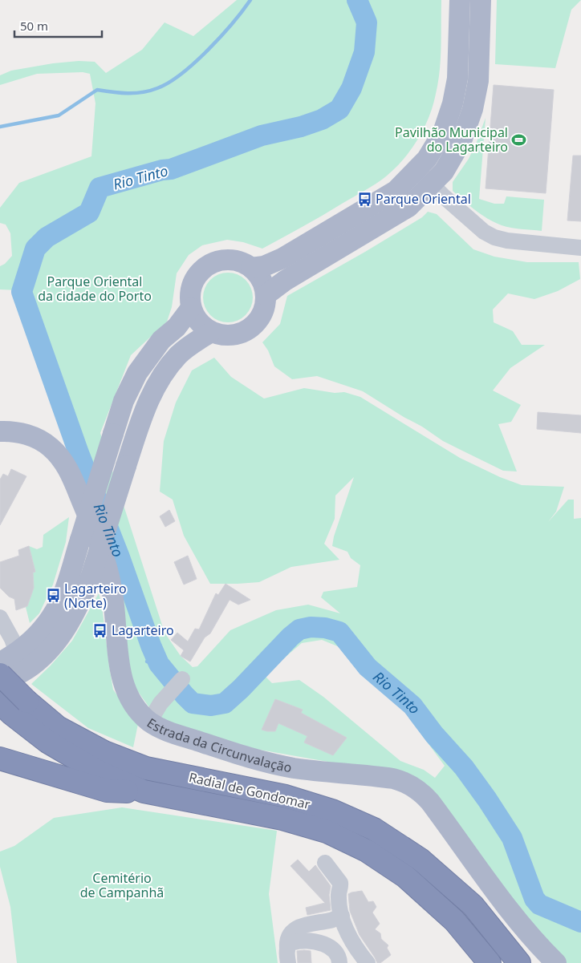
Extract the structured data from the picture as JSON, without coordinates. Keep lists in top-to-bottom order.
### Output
{
  "streets": {
    "highway": ["Radial de Gondomar"],
    "main road": ["Estrada da Circunvalação"]
  },
  "water": ["Rio Tinto"],
  "parks": ["Parque Oriental da cidade do Porto", "Cemitério de Campanhã"],
  "places": {
    "sports": ["Pavilhão Municipal do Lagarteiro"],
    "bus stop": ["Parque Oriental", "Lagarteiro (Norte)", "Lagarteiro"]
  },
  "scale_bar": "50 m"
}
